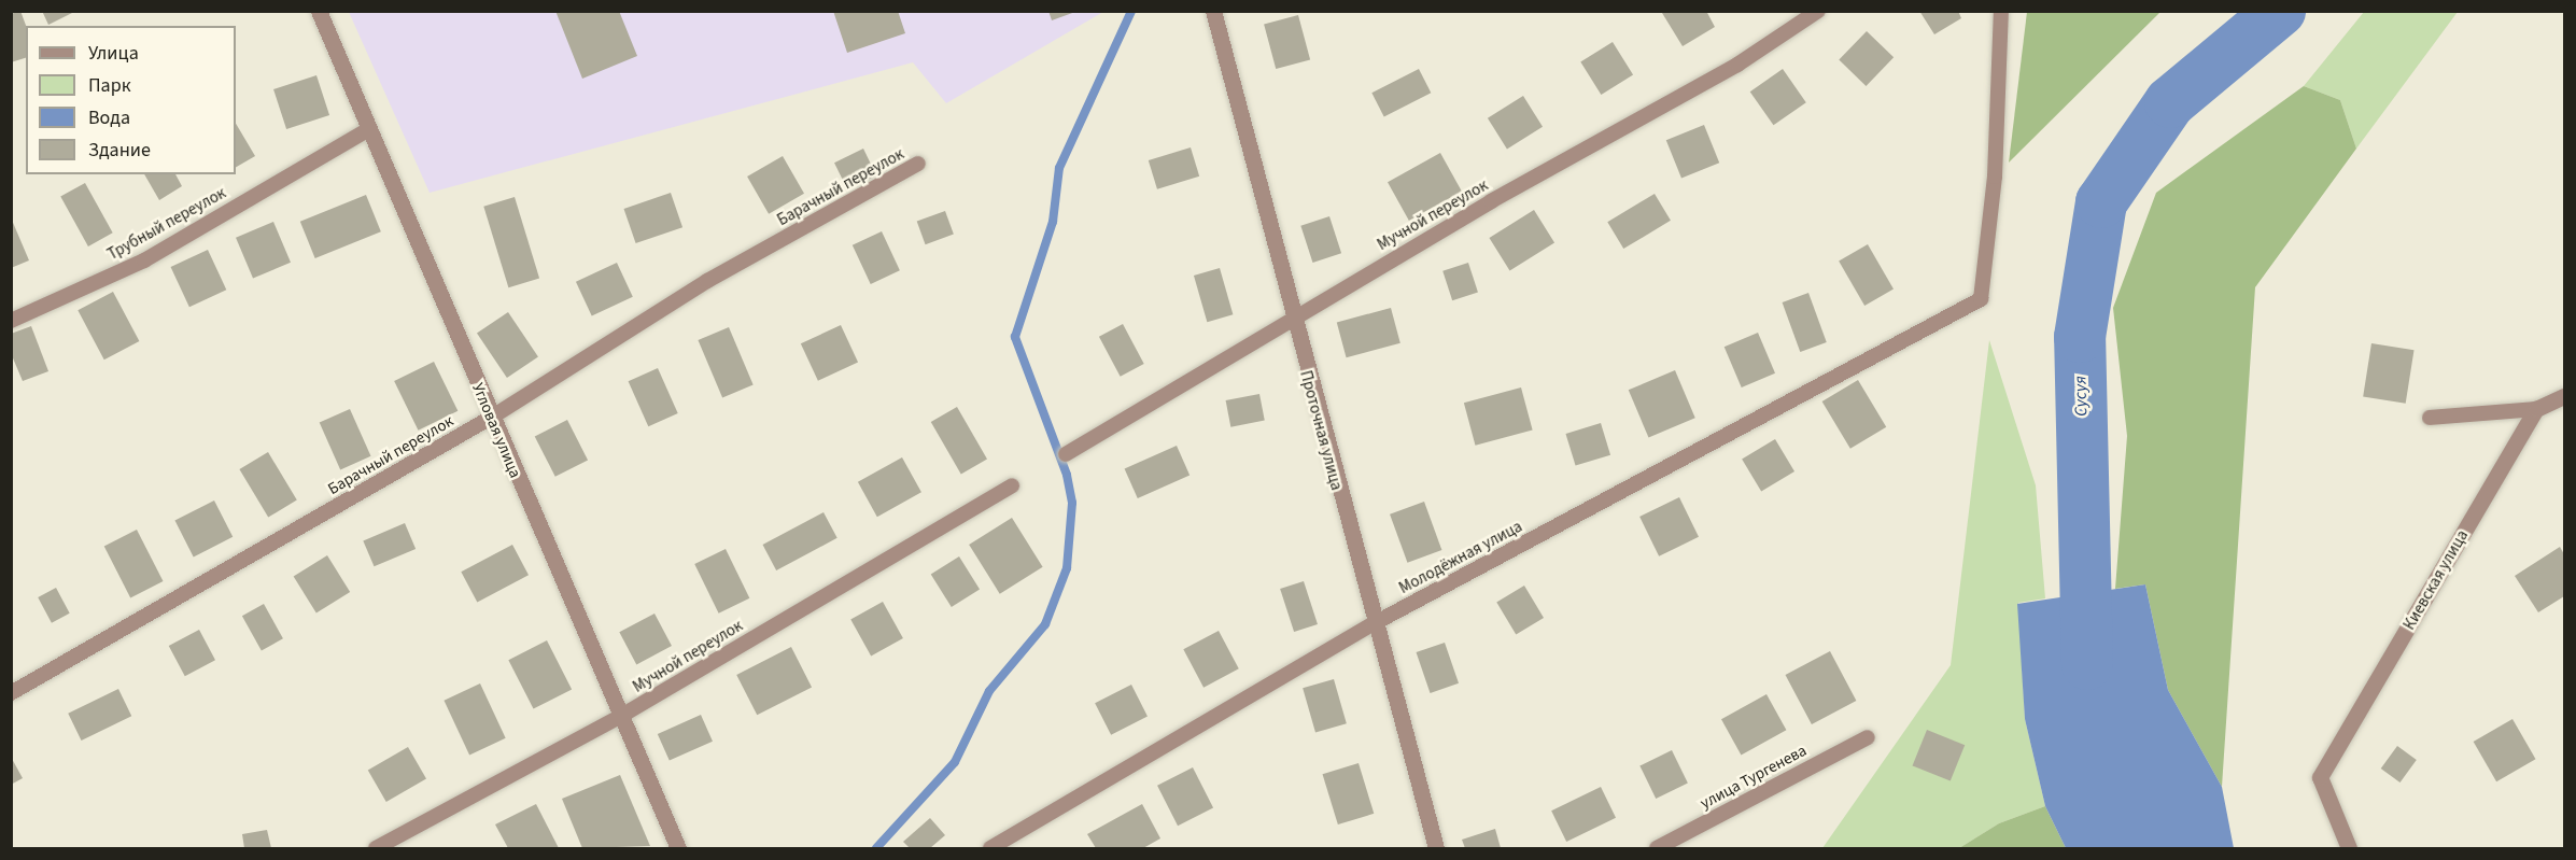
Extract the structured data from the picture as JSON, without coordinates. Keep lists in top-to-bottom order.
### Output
{
  "streets": {
    "street": ["Угловая улица", "Проточная улица", "Киевская улица"],
    "lane": [
      "Барачный переулок",
      "Мучной переулок",
      "Трубный переулок",
      "Молодёжная улица",
      "улица Тургенева"
    ]
  },
  "crossings": [
    ["Барачный переулок", "Угловая улица"],
    ["Мучной переулок", "Угловая улица"],
    ["Мучной переулок", "Проточная улица"],
    ["Трубный переулок", "Угловая улица"],
    ["Проточная улица", "Молодёжная улица"]
  ],
  "water": ["Сусуя"],
  "legend": [
    "Улица",
    "Парк",
    "Вода",
    "Здание"
  ]
}
